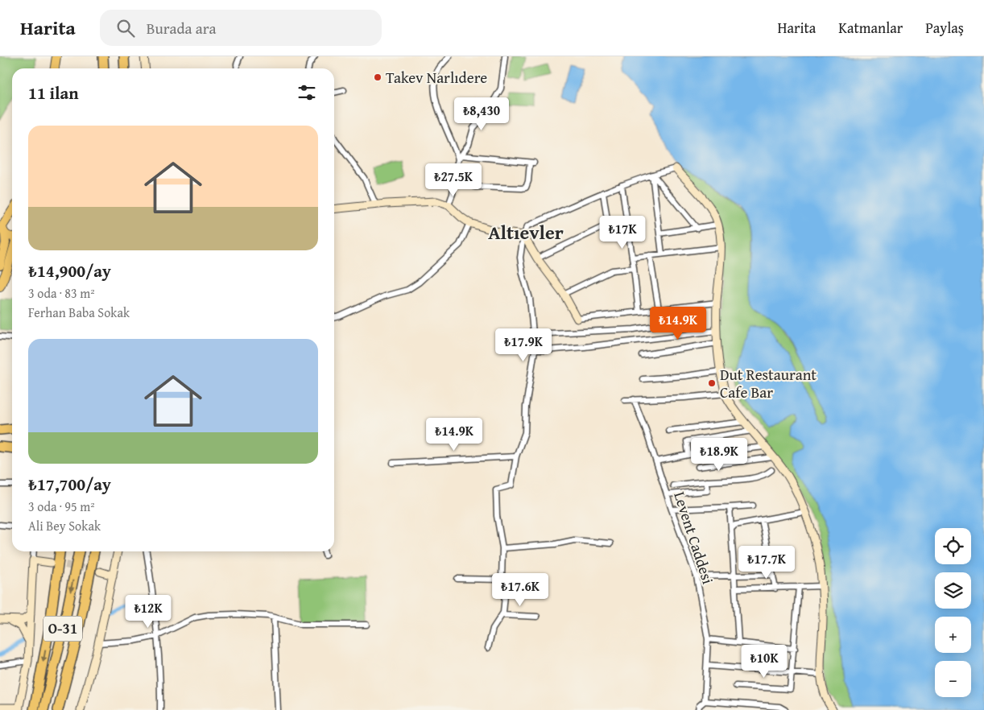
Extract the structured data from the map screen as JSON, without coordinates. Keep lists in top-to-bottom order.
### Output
{
  "streets": {
    "highway": ["O-31"],
    "street": ["Levent Caddesi"]
  },
  "districts": ["Altıevler"],
  "places": ["Takev Narlıdere", "Dut Restaurant Cafe Bar"],
  "page": {
    "header": "Harita",
    "search": "Burada ara",
    "nav": ["Harita", "Katmanlar", "Paylaş"],
    "heading": "11 ilan",
    "price": [
      "₺8,430",
      "₺27.5K",
      "₺17K",
      "₺14.9K",
      "₺17.9K",
      "₺14.9K",
      "₺18.9K",
      "₺17.7K",
      "₺17.6K",
      "₺12K",
      "₺10K"
    ],
    "list": [
      {
        "name": "₺14,900/ay",
        "note": "3 oda · 83 m² · Ferhan Baba Sokak"
      },
      {
        "name": "₺17,700/ay",
        "note": "3 oda · 95 m² · Ali Bey Sokak"
      }
    ],
    "map_buttons": ["+", "−"]
  }
}
